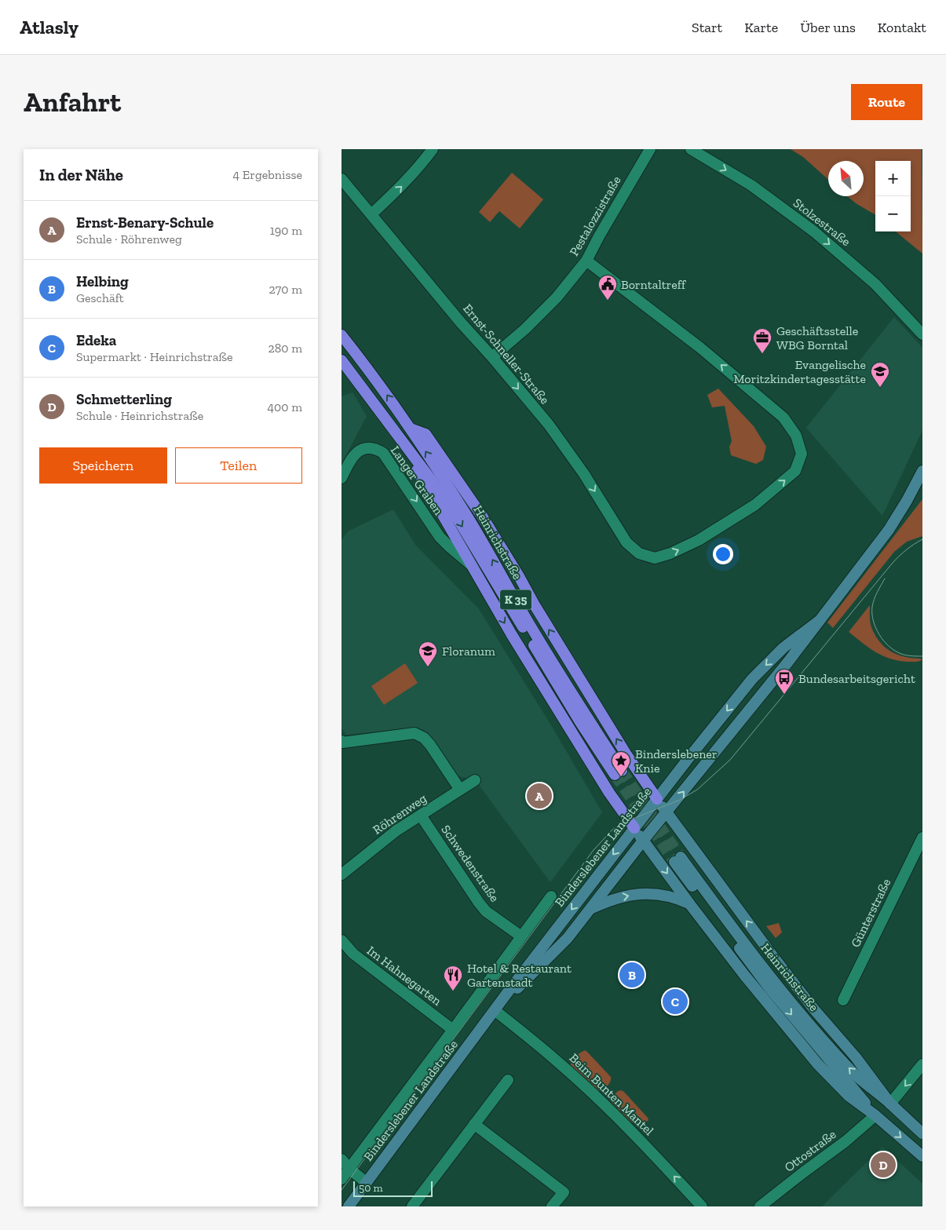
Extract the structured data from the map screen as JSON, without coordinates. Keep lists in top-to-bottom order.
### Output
{
  "streets": {
    "highway": ["Heinrichstraße", "K 35"],
    "main road": ["Binderslebener Landstraße"],
    "street": [
      "Pestalozzistraße",
      "Stolzestraße",
      "Ernst-Schneller-Straße",
      "Langer Graben",
      "Röhrenweg",
      "Schwedenstraße",
      "Günterstraße",
      "Im Hahnegarten",
      "Beim Bunten Mantel",
      "Ottostraße"
    ]
  },
  "crossings": [
    ["Pestalozzistraße", "Ernst-Schneller-Straße"],
    ["Langer Graben", "K 35"],
    ["Heinrichstraße", "K 35"],
    ["Heinrichstraße", "Binderslebener Landstraße"],
    ["Heinrichstraße", "Ottostraße"],
    ["K 35", "Binderslebener Landstraße"],
    ["Röhrenweg", "Schwedenstraße"],
    ["Binderslebener Landstraße", "Schwedenstraße"],
    ["Binderslebener Landstraße", "Im Hahnegarten"],
    ["Binderslebener Landstraße", "Beim Bunten Mantel"]
  ],
  "one_way": ["Stolzestraße", "Beim Bunten Mantel"],
  "places": {
    "public building": ["Borntaltreff"],
    "office": ["Geschäftsstelle WBG Borntal"],
    "school or university": ["Evangelische Moritzkindertagesstätte", "Floranum"],
    "bus stop": ["Bundesarbeitsgericht"],
    "place": ["Binderslebener Knie"],
    "restaurant": ["Hotel & Restaurant Gartenstadt"]
  },
  "scale_bar": "50 m",
  "north": "top left",
  "page": {
    "header": "Atlasly",
    "nav": [
      "Start",
      "Karte",
      "Über uns",
      "Kontakt"
    ],
    "buttons": [
      "Route",
      ["Speichern", "Teilen"]
    ],
    "title": "Anfahrt",
    "heading": ["In der Nähe", "4 Ergebnisse"],
    "map_buttons": ["+", "−"],
    "list": [
      {
        "mark": "A",
        "name": "Ernst-Benary-Schule",
        "note": "Schule · Röhrenweg",
        "value": "190 m"
      },
      {
        "mark": "B",
        "name": "Helbing",
        "note": "Geschäft",
        "value": "270 m"
      },
      {
        "mark": "C",
        "name": "Edeka",
        "note": "Supermarkt · Heinrichstraße",
        "value": "280 m"
      },
      {
        "mark": "D",
        "name": "Schmetterling",
        "note": "Schule · Heinrichstraße",
        "value": "400 m"
      }
    ],
    "pins": [
      "A",
      "B",
      "C",
      "D"
    ],
    "scale": "50 m"
  }
}
